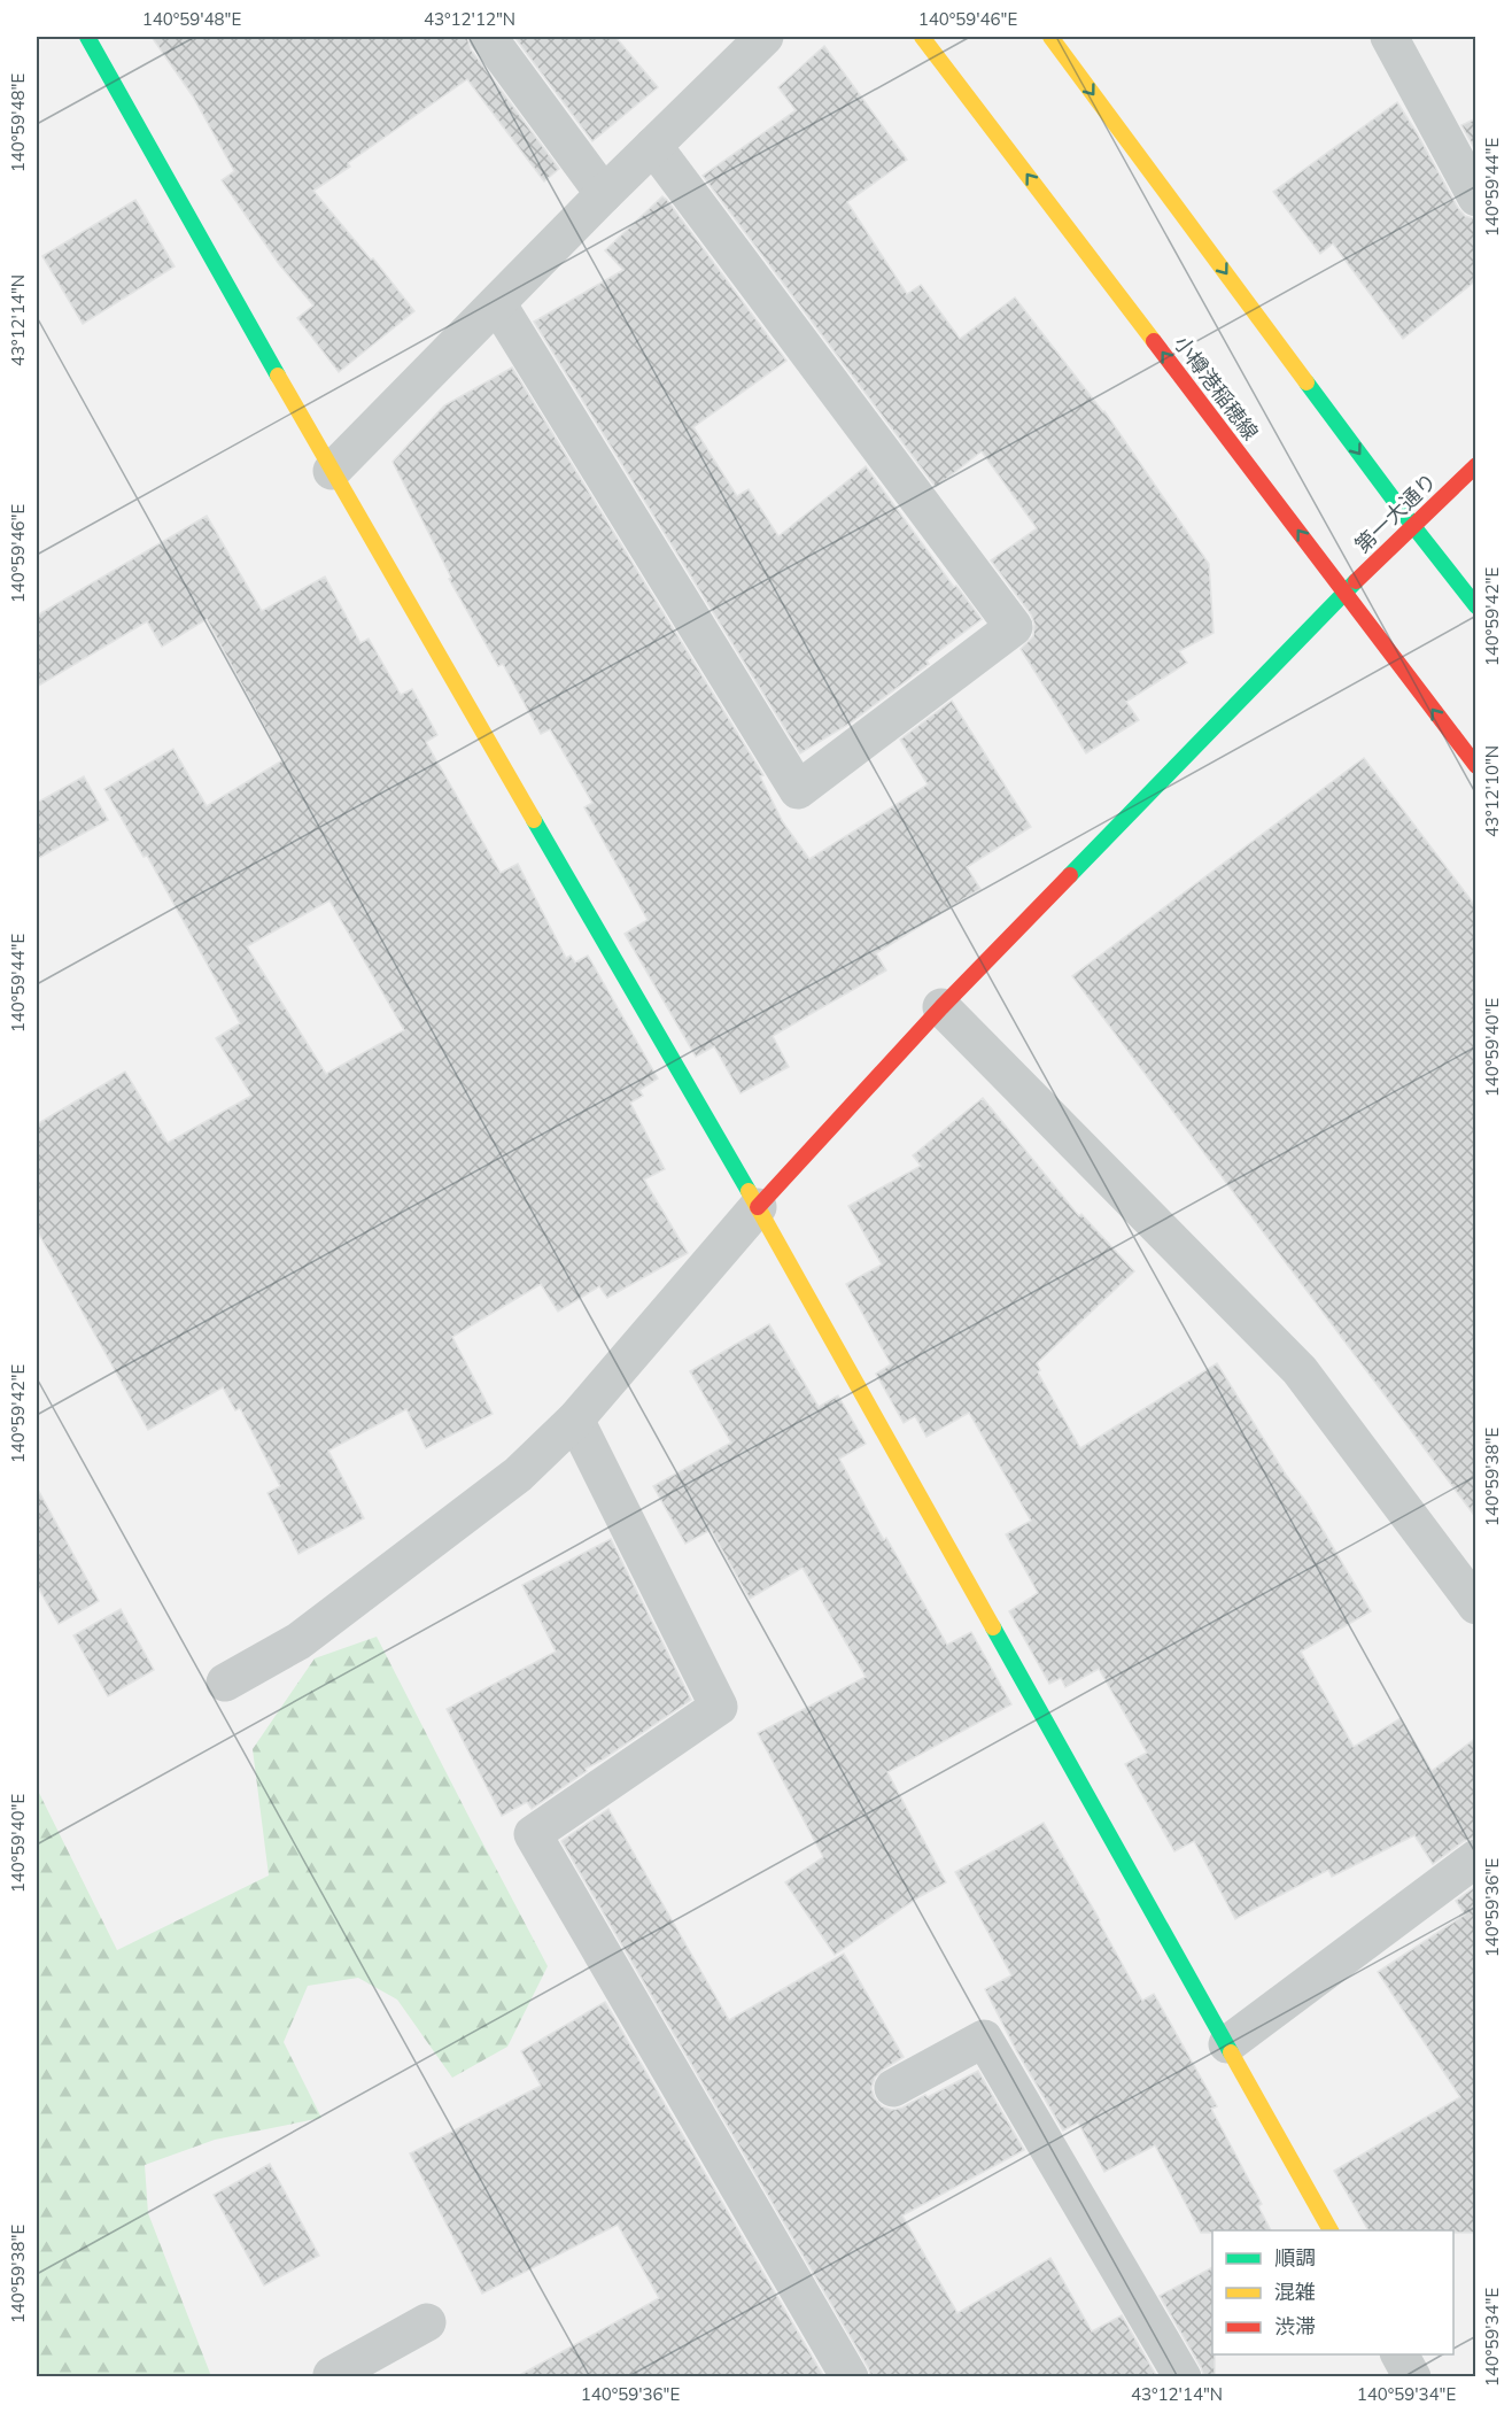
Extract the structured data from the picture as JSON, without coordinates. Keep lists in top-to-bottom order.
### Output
{
  "streets": {
    "street": ["小樽港稲穂線", "第一大通り"]
  },
  "crossings": [
    ["小樽港稲穂線", "第一大通り"]
  ],
  "legend": ["順調", "混雑", "渋滞"],
  "coordinates": [
    "140°59'48\"E",
    "43°12'12\"N",
    "140°59'46\"E",
    "140°59'44\"E",
    "43°12'14\"N",
    "140°59'42\"E",
    "43°12'10\"N",
    "140°59'40\"E",
    "140°59'38\"E",
    "140°59'36\"E",
    "140°59'34\"E"
  ]
}
